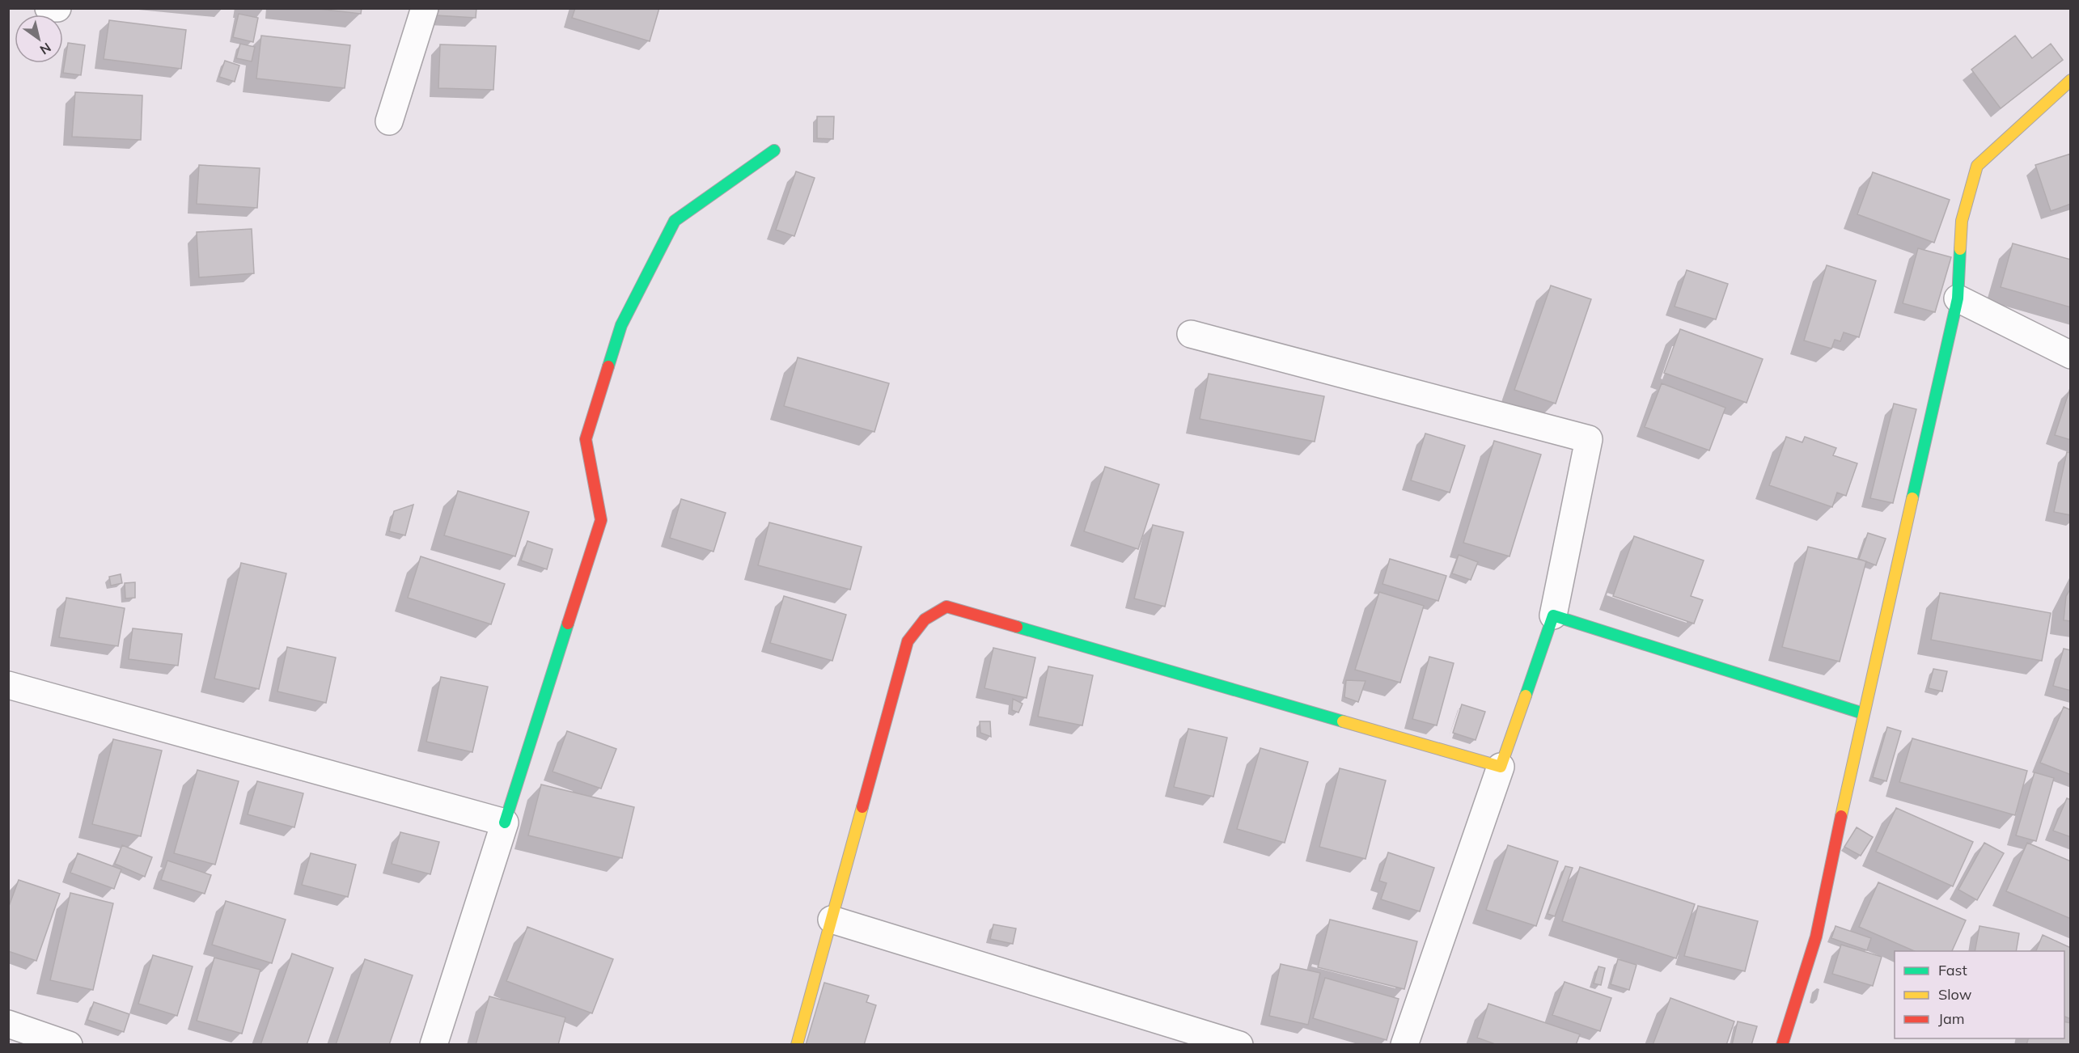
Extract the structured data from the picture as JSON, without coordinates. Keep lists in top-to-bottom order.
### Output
{
  "legend": ["Fast", "Slow", "Jam"],
  "north": "bottom right"
}
